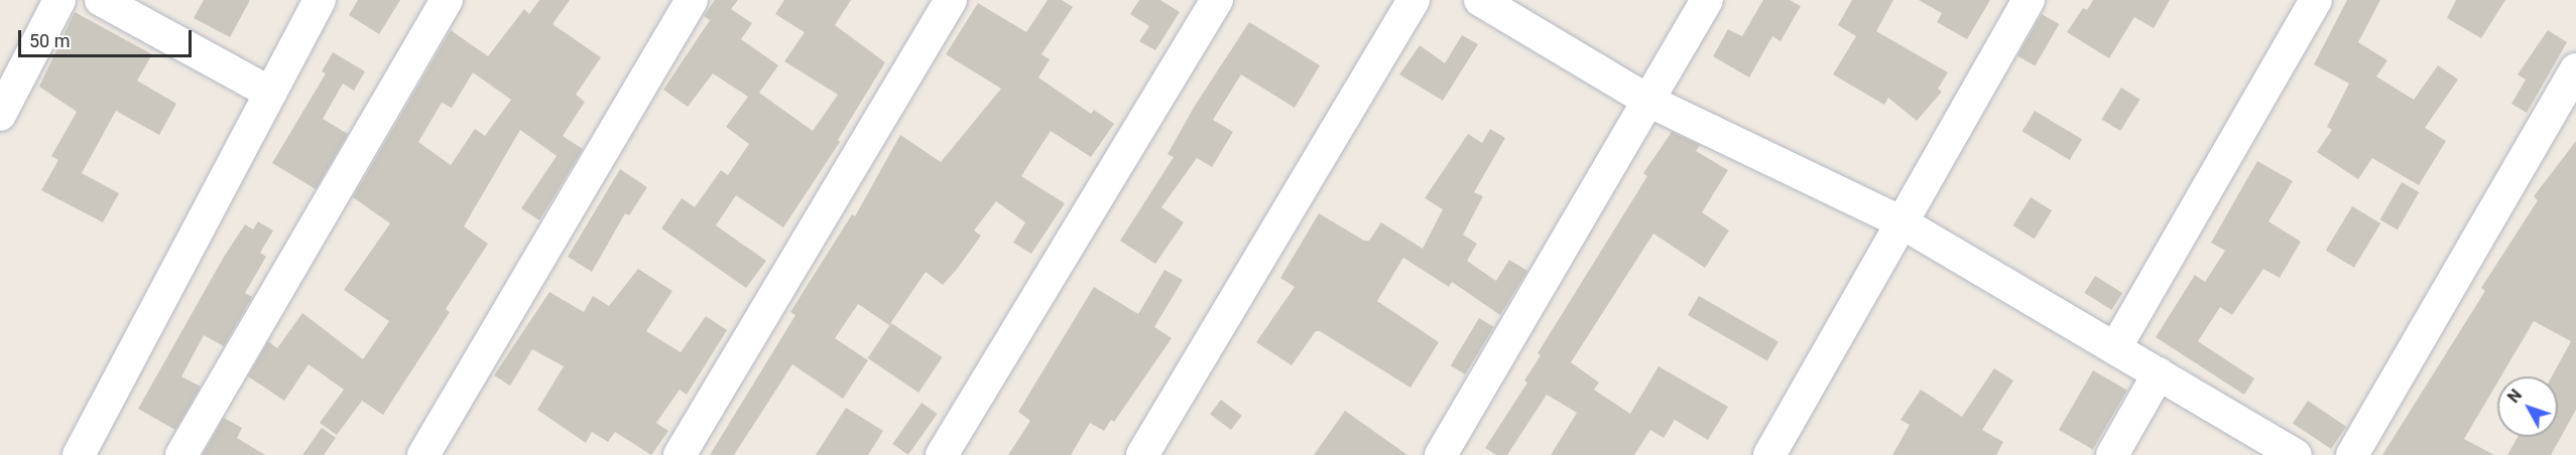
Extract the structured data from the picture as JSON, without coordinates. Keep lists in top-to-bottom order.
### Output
{
  "scale_bar": "50 m",
  "north": "top left"
}
